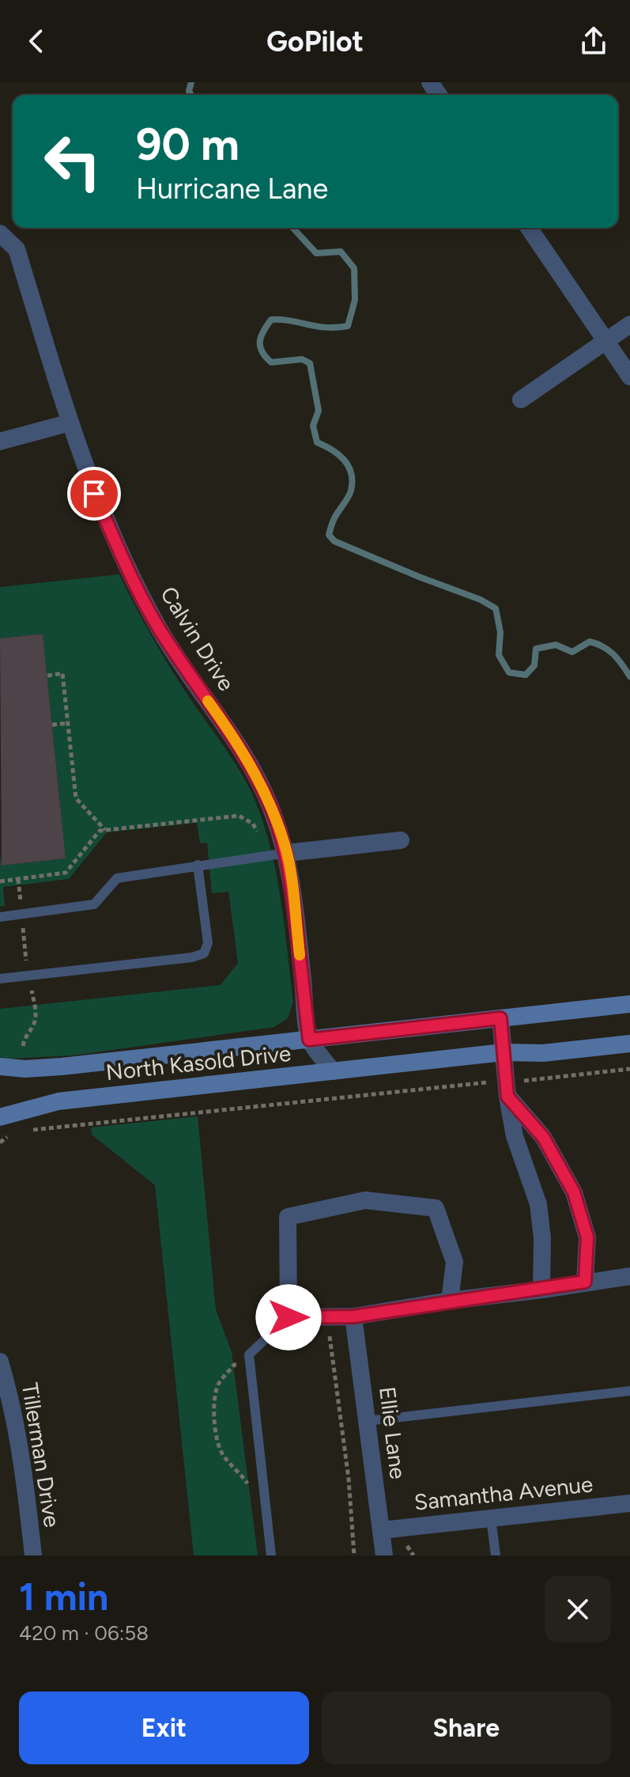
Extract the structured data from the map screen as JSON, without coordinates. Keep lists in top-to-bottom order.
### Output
{
  "streets": {
    "main road": ["North Kasold Drive"],
    "street": [
      "Calvin Drive",
      "Ellie Lane",
      "Tillerman Drive",
      "Samantha Avenue"
    ]
  },
  "crossings": [
    ["Calvin Drive", "North Kasold Drive"],
    ["Ellie Lane", "Samantha Avenue"]
  ],
  "page": {
    "header": "GoPilot",
    "turn": ["90 m", "Hurricane Lane"],
    "heading": ["1 min", "420 m · 06:58"],
    "buttons": ["Exit", "Share"]
  }
}
